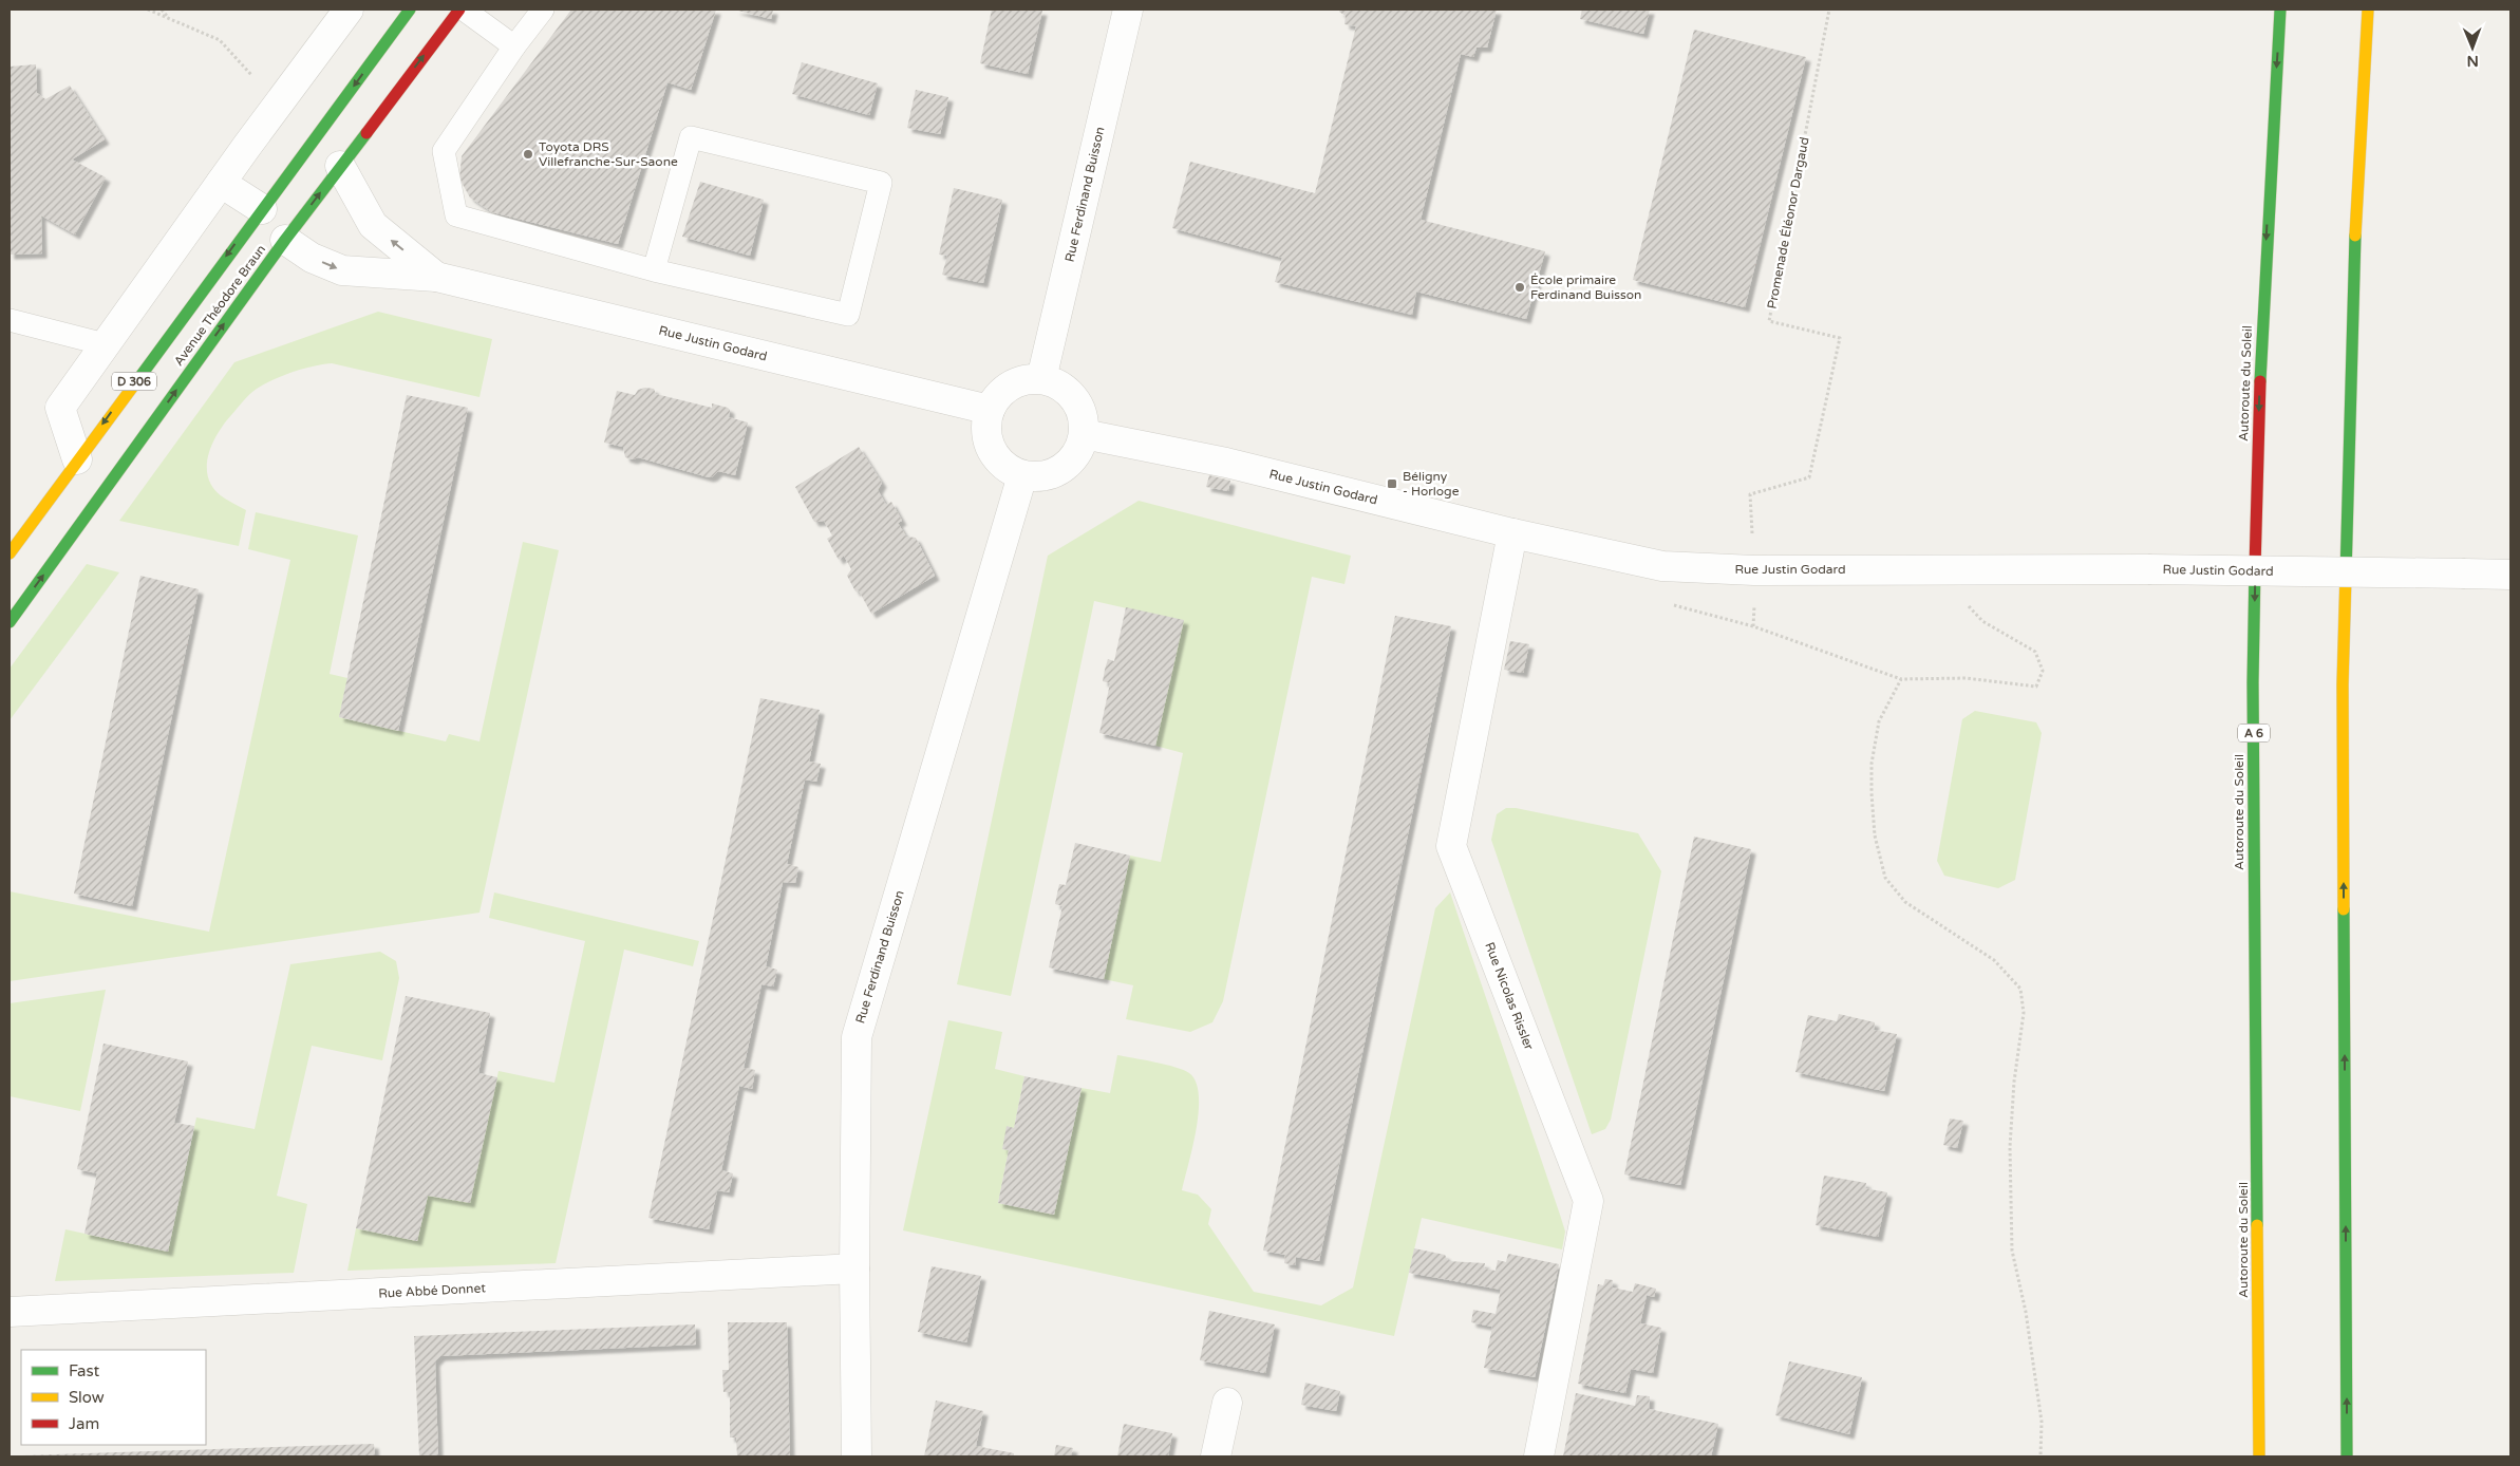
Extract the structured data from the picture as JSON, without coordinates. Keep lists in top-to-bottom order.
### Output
{
  "streets": {
    "main road": [
      "Avenue Théodore Braun",
      "D 306",
      "Autoroute du Soleil",
      "A 6"
    ],
    "street": [
      "Rue Ferdinand Buisson",
      "Rue Justin Godard",
      "Rue Nicolas Rissler",
      "Rue Abbé Donnet"
    ],
    "path": ["Promenade Éléonor Dargaud"]
  },
  "crossings": [
    ["Rue Ferdinand Buisson", "Rue Justin Godard"],
    ["Rue Ferdinand Buisson", "Rue Abbé Donnet"],
    ["Avenue Théodore Braun", "Rue Justin Godard"],
    ["Rue Justin Godard", "Rue Nicolas Rissler"]
  ],
  "places": {
    "other": ["Toyota DRS Villefranche-Sur-Saone", "École primaire Ferdinand Buisson"],
    "transit": ["Béligny - Horloge"]
  },
  "legend": ["Fast", "Slow", "Jam"],
  "north": "bottom"
}
